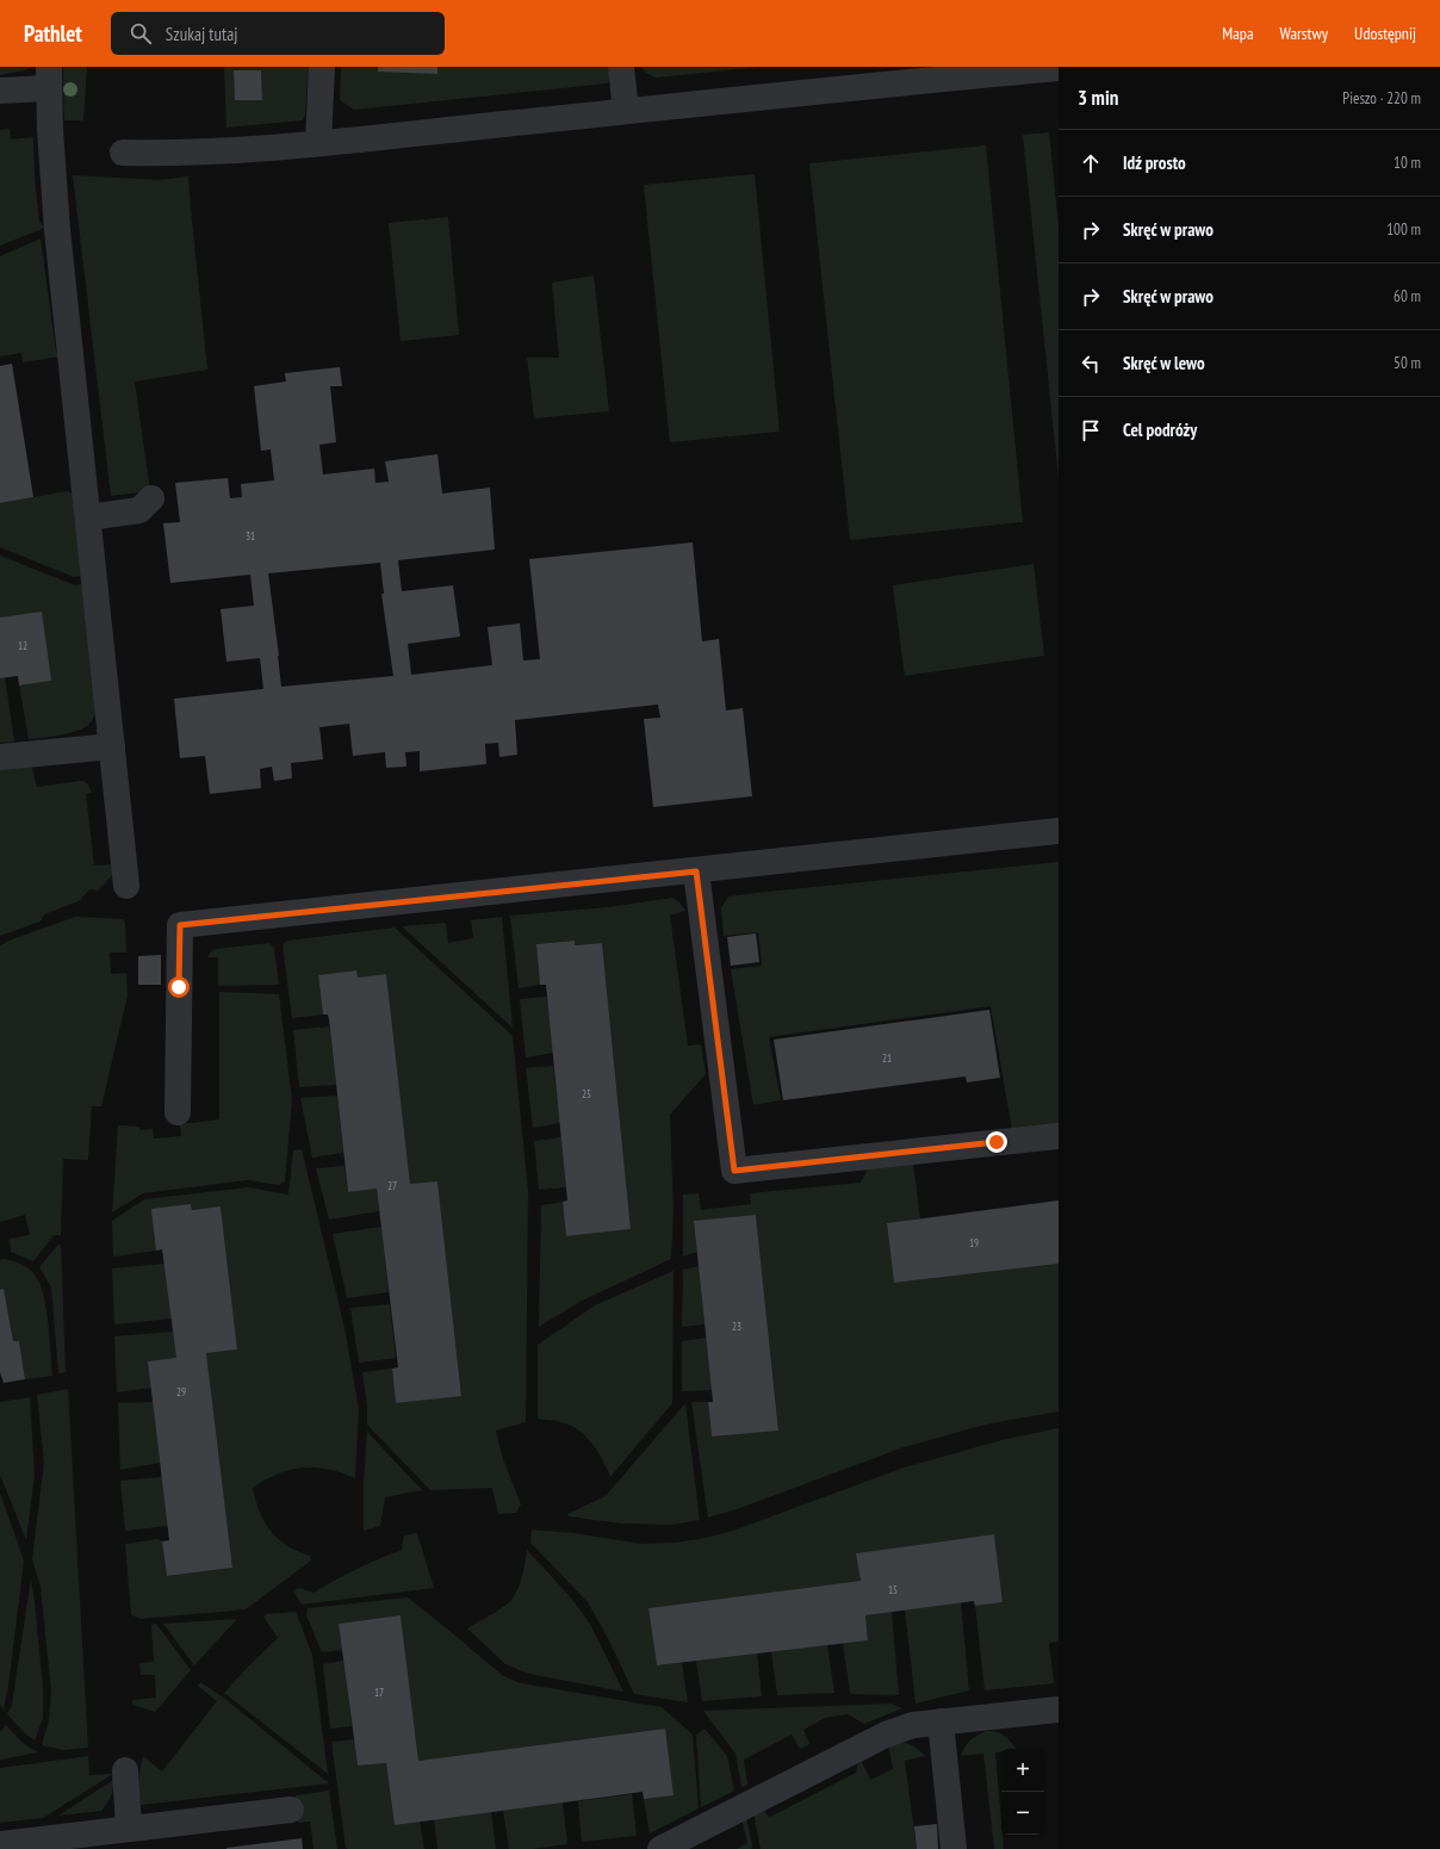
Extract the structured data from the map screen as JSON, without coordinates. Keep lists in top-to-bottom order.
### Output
{
  "house_numbers": [
    "31",
    "12",
    "21",
    "25",
    "27",
    "19",
    "23",
    "29",
    "15",
    "17"
  ],
  "page": {
    "header": "Pathlet",
    "search": "Szukaj tutaj",
    "nav": ["Mapa", "Warstwy", "Udostępnij"],
    "heading": ["3 min", "Pieszo · 220 m"],
    "list": [
      ["Idź prosto", "10 m"],
      ["Skręć w prawo", "100 m"],
      ["Skręć w prawo", "60 m"],
      ["Skręć w lewo", "50 m"],
      "Cel podróży"
    ],
    "map_buttons": ["+", "−"]
  }
}
